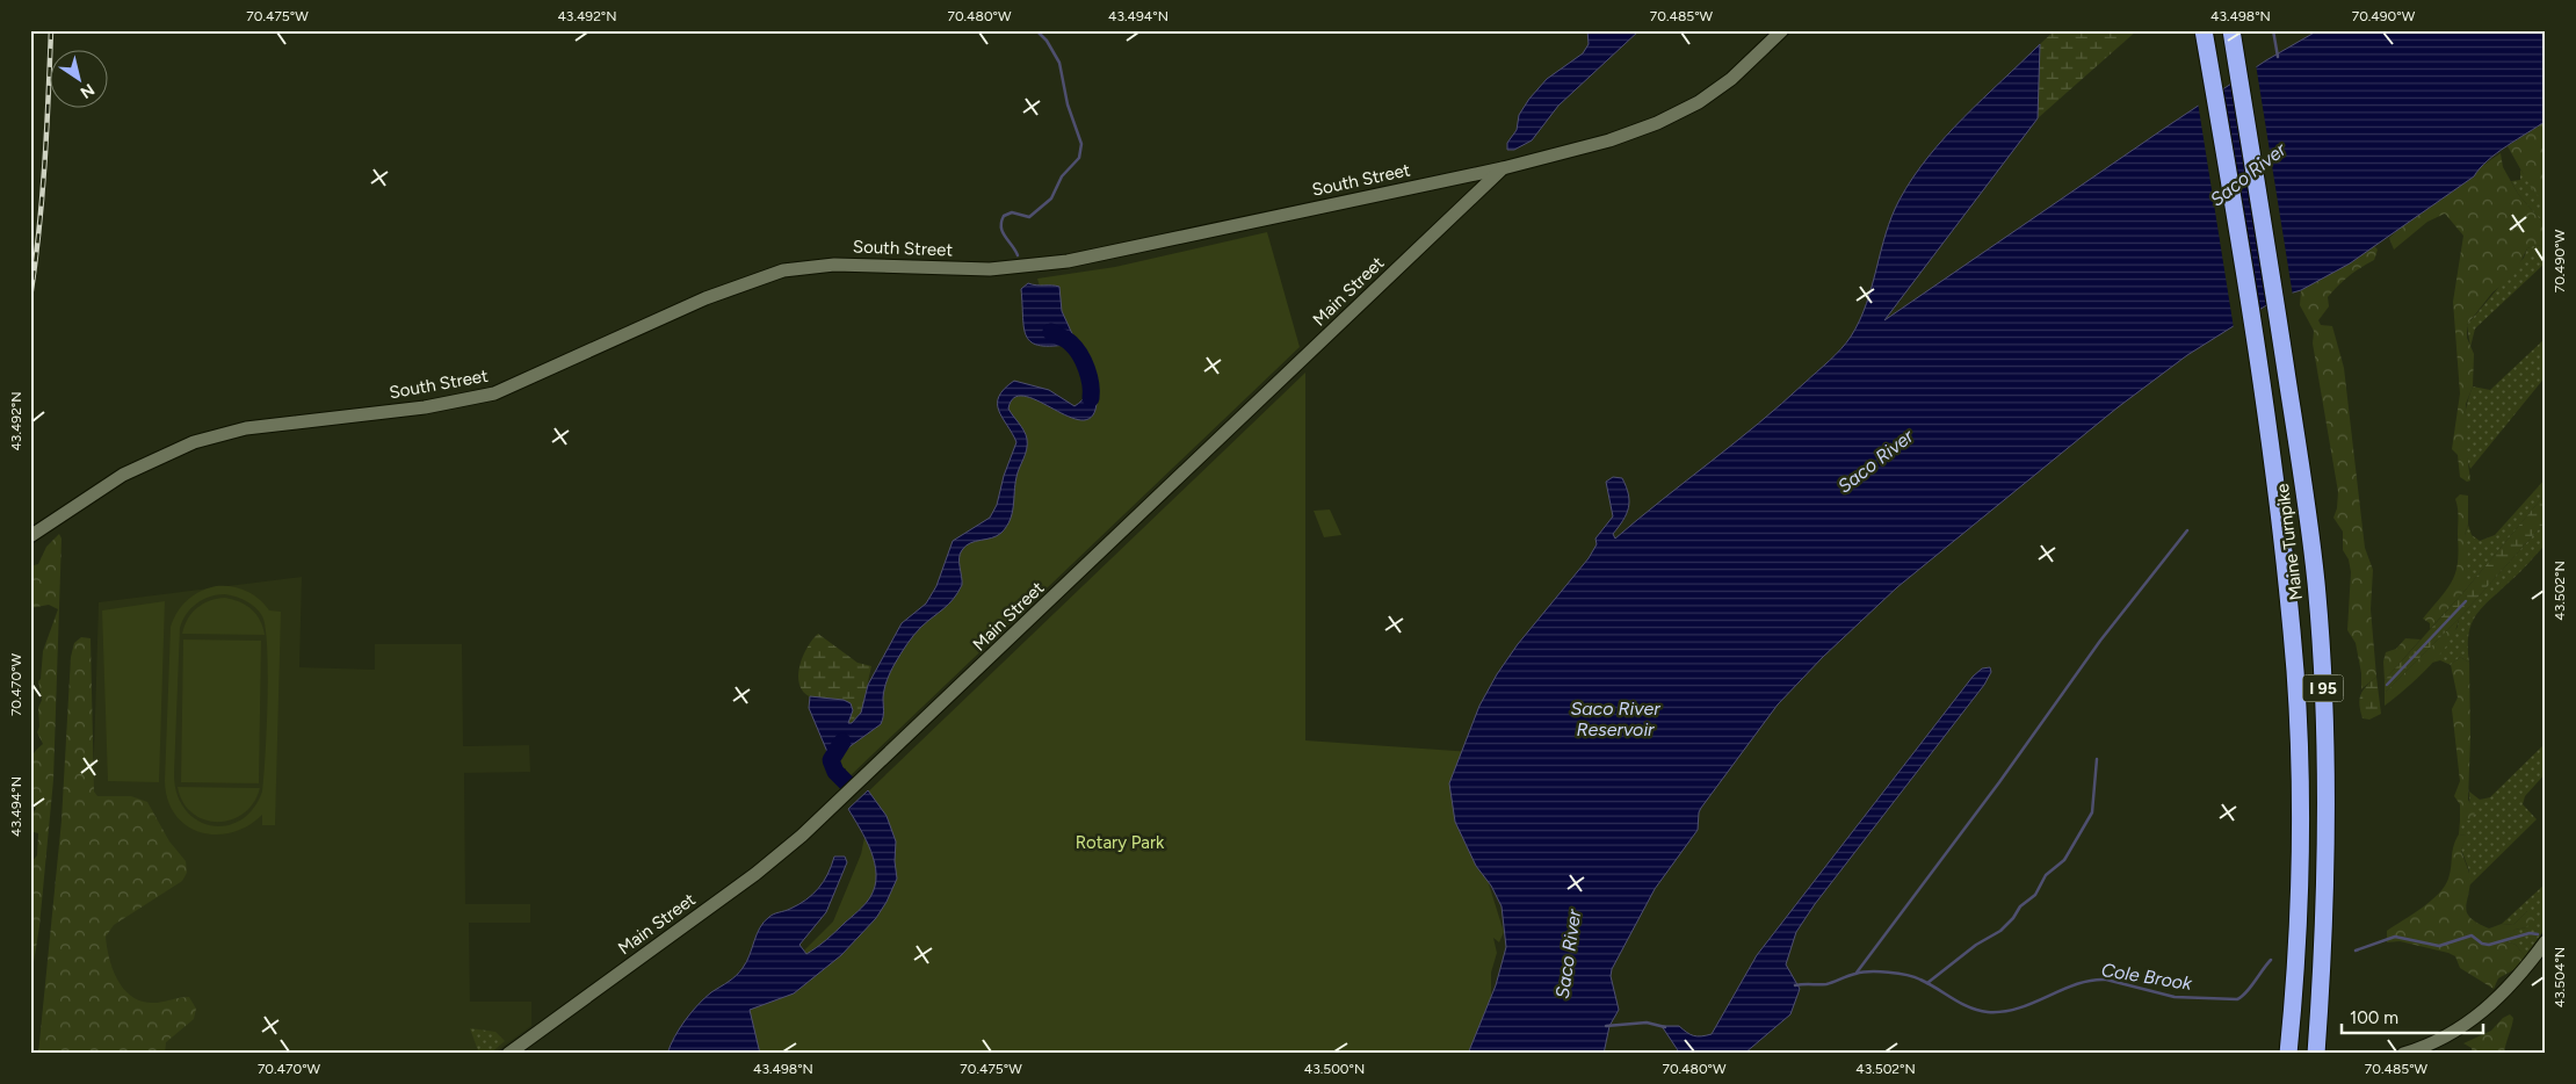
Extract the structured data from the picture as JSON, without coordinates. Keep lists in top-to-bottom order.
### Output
{
  "streets": {
    "highway": ["Maine Turnpike", "I 95"],
    "street": ["South Street", "Main Street"]
  },
  "crossings": [
    ["South Street", "Main Street"]
  ],
  "water": ["Saco River", "Saco River Reservoir", "Cole Brook"],
  "parks": ["Rotary Park"],
  "scale_bar": "100 m",
  "north": "bottom right",
  "coordinates": [
    "70.475°W",
    "43.492°N",
    "70.480°W",
    "43.494°N",
    "70.485°W",
    "43.498°N",
    "70.490°W",
    "43.502°N",
    "70.470°W",
    "43.504°N",
    "43.500°N"
  ]
}
